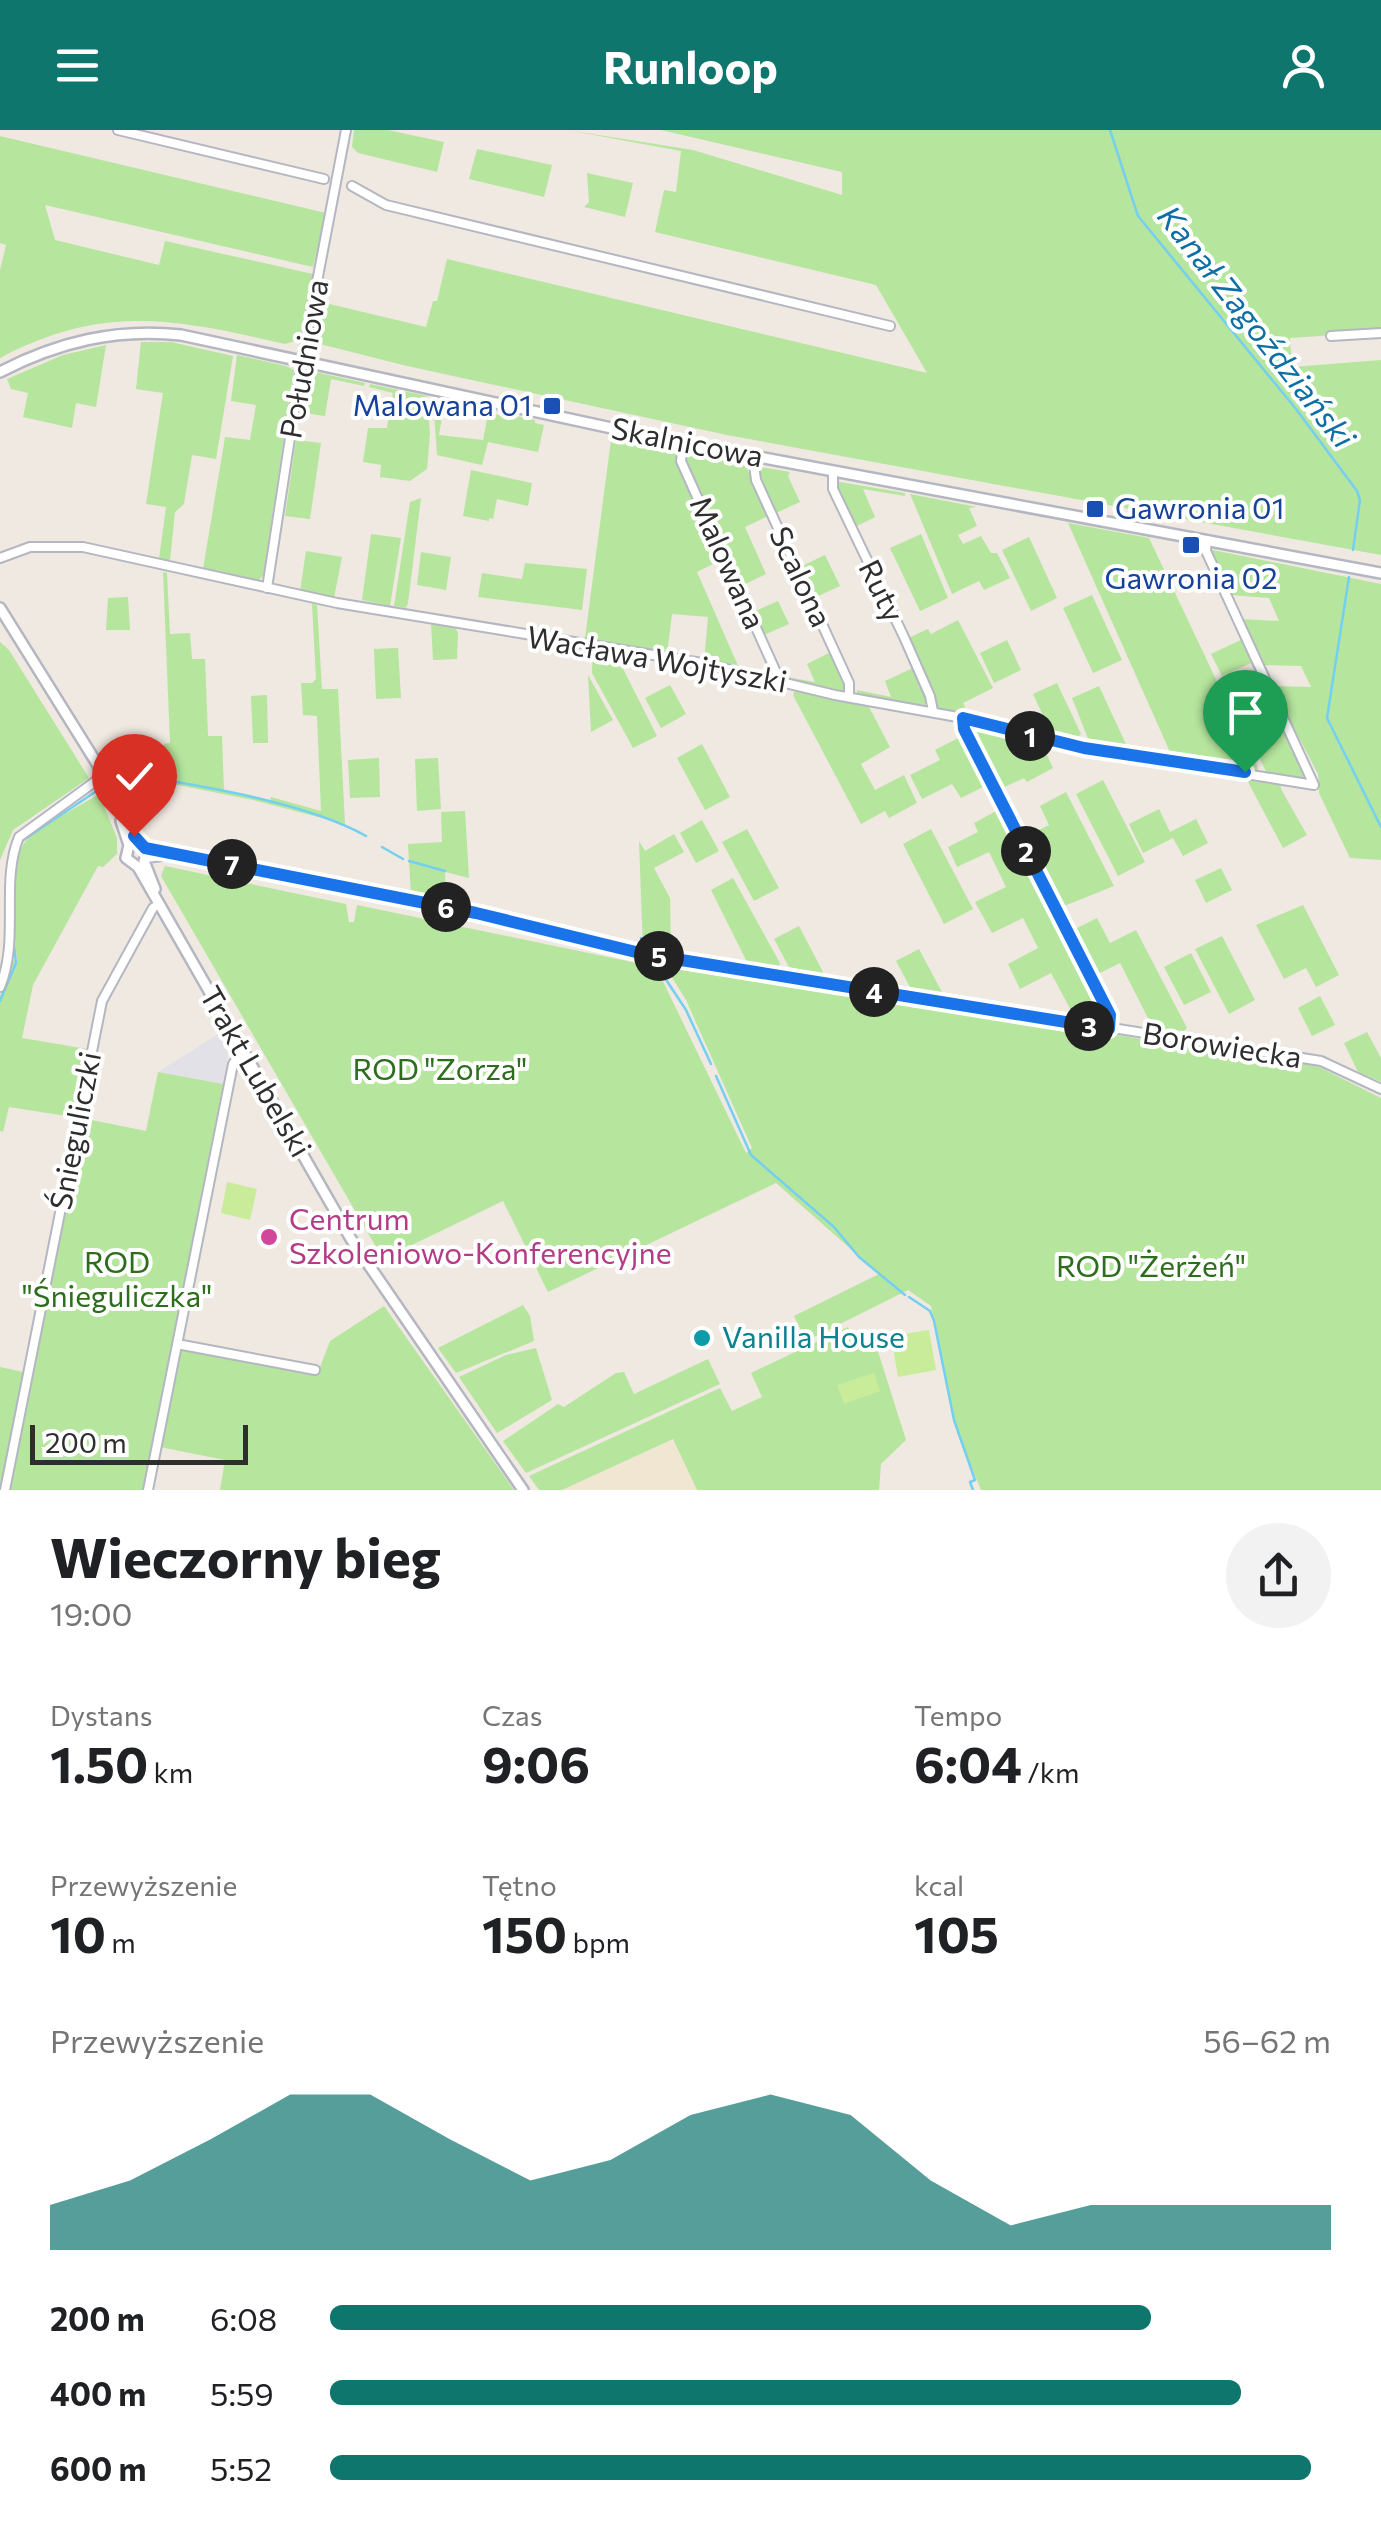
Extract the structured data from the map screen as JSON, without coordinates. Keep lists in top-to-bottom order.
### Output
{
  "streets": {
    "street": [
      "Południowa",
      "Skalnicowa",
      "Malowana",
      "Scalona",
      "Ruty",
      "Wacława Wojtyszki",
      "Borowiecka",
      "Trakt Lubelski",
      "Śnieguliczki"
    ]
  },
  "crossings": [
    ["Południowa", "Skalnicowa"],
    ["Południowa", "Wacława Wojtyszki"],
    ["Skalnicowa", "Malowana"],
    ["Skalnicowa", "Scalona"],
    ["Skalnicowa", "Ruty"],
    ["Skalnicowa", "Wacława Wojtyszki"],
    ["Malowana", "Wacława Wojtyszki"],
    ["Scalona", "Wacława Wojtyszki"],
    ["Ruty", "Wacława Wojtyszki"],
    ["Borowiecka", "Trakt Lubelski"],
    ["Trakt Lubelski", "Śnieguliczki"]
  ],
  "water": ["Kanał Zagoździański"],
  "parks": ["ROD \"Zorza\"", "ROD \"Śnieguliczka\"", "ROD \"Żerżeń\""],
  "places": {
    "transit": ["Malowana 01", "Gawronia 01", "Gawronia 02"],
    "other": ["Centrum Szkoleniowo-Konferencyjne", "Vanilla House"]
  },
  "scale_bar": "200 m",
  "page": {
    "header": "Runloop",
    "pins": [
      "1",
      "2",
      "7",
      "6",
      "5",
      "4",
      "3"
    ],
    "scale": "200 m",
    "heading": ["Wieczorny bieg", "19:00"],
    "stats": [
      ["Dystans", "1.50 km"],
      ["Czas", "9:06"],
      ["Tempo", "6:04 /km"],
      ["Przewyższenie", "10 m"],
      ["Tętno", "150 bpm"],
      ["kcal", "105"]
    ],
    "chart": ["Przewyższenie", "56–62 m"],
    "list": [
      {
        "name": "200 m",
        "note": "6:08"
      },
      {
        "name": "400 m",
        "note": "5:59"
      },
      {
        "name": "600 m",
        "note": "5:52"
      }
    ]
  }
}
